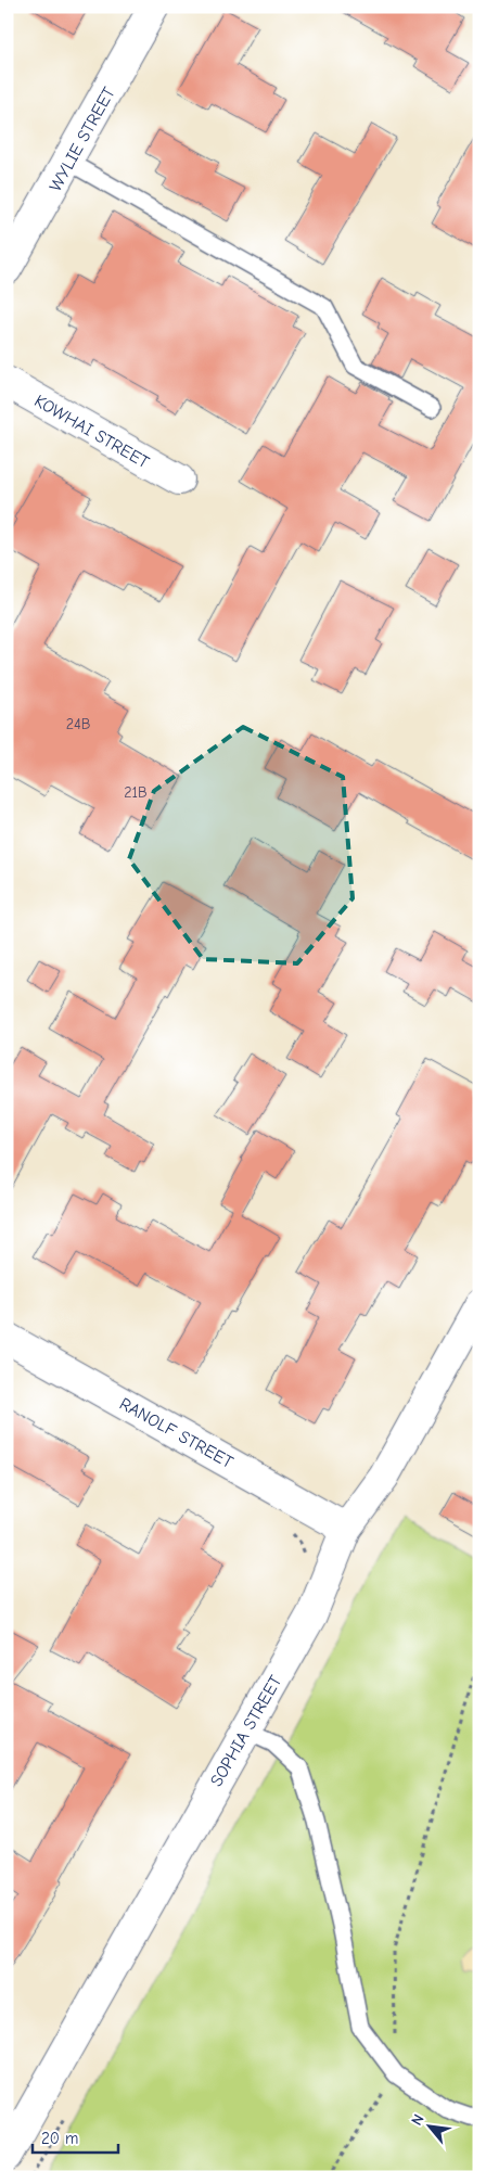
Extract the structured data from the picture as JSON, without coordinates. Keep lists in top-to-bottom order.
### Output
{
  "streets": {
    "street": [
      "WYLIE STREET",
      "KOWHAI STREET",
      "RANOLF STREET",
      "SOPHIA STREET"
    ]
  },
  "crossings": [
    ["RANOLF STREET", "SOPHIA STREET"]
  ],
  "house_numbers": ["24B", "21B"],
  "scale_bar": "20 m",
  "north": "top left"
}
